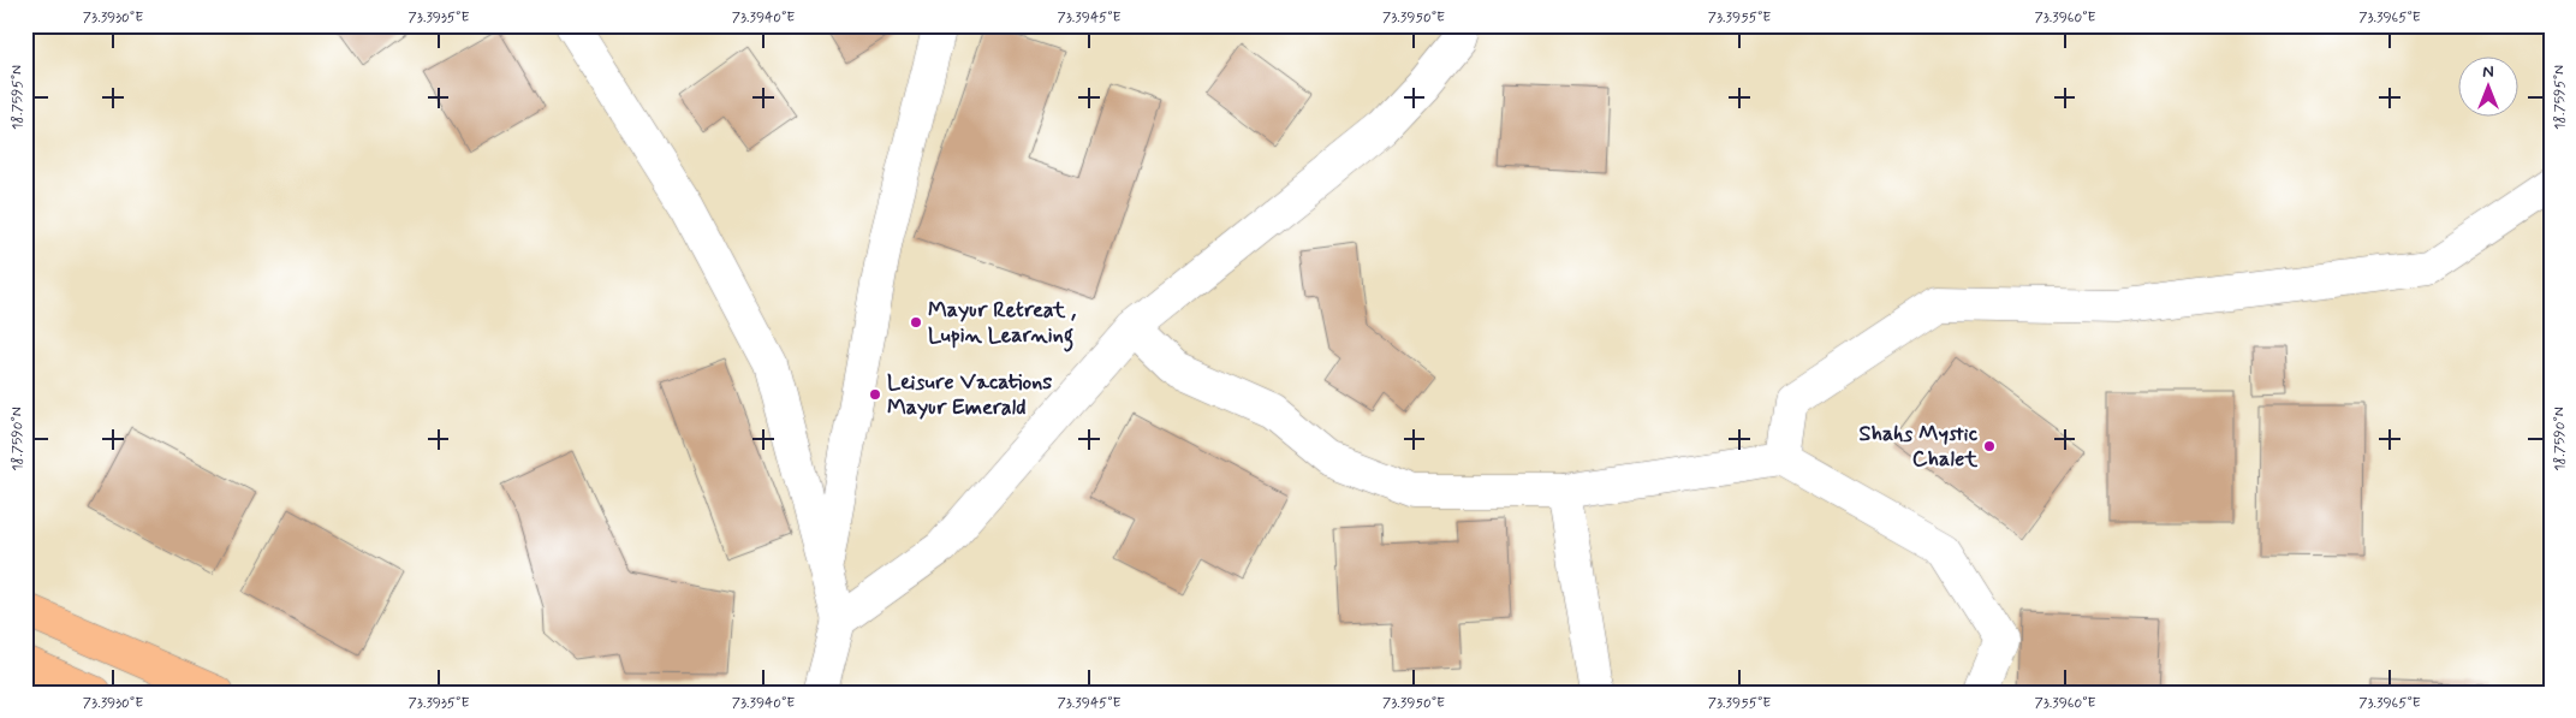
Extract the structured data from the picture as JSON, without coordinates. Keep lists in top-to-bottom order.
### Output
{
  "places": ["Mayur Retreat , Lupin Learning", "Leisure Vacations Mayur Emerald", "Shahs Mystic Chalet"],
  "north": "top",
  "coordinates": [
    "73.3930°E",
    "73.3935°E",
    "73.3940°E",
    "73.3945°E",
    "73.3950°E",
    "73.3955°E",
    "73.3960°E",
    "73.3965°E",
    "18.7595°N",
    "18.7590°N"
  ]
}
